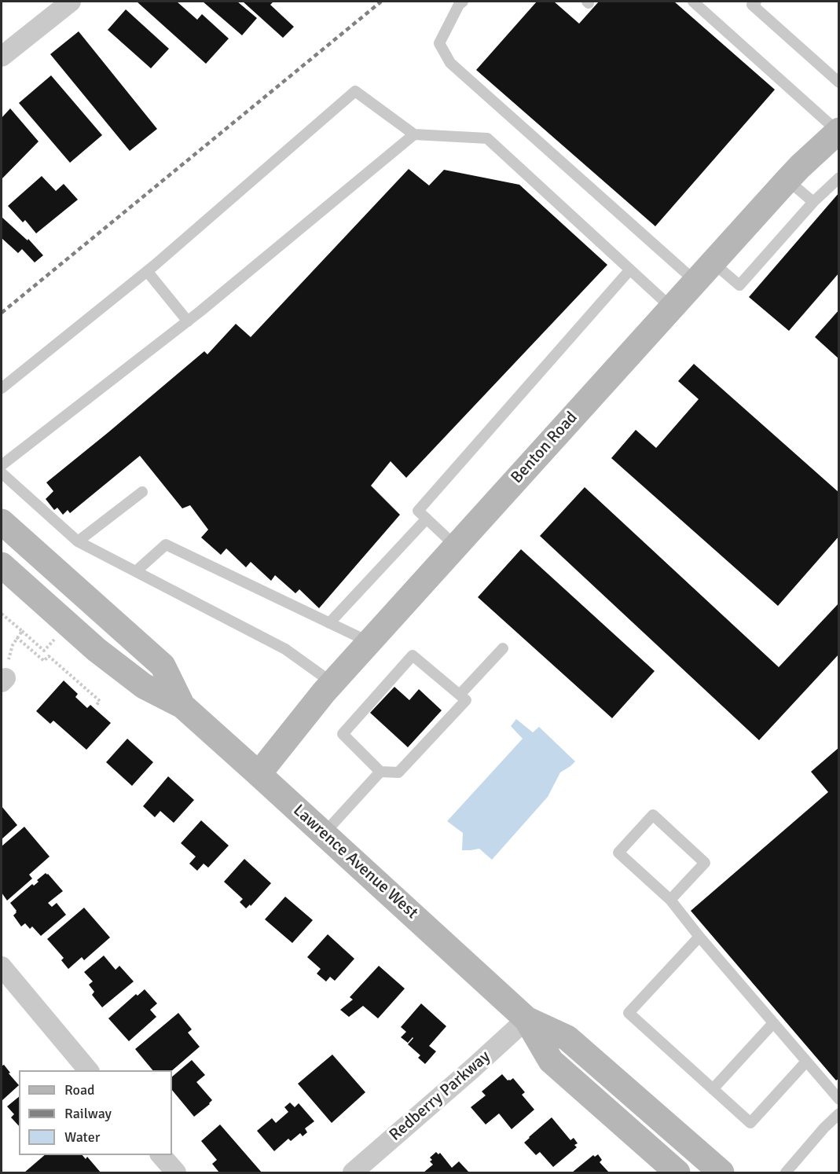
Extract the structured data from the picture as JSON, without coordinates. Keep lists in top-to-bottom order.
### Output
{
  "streets": {
    "main road": ["Benton Road", "Lawrence Avenue West"],
    "street": ["Redberry Parkway"]
  },
  "crossings": [
    ["Benton Road", "Lawrence Avenue West"],
    ["Lawrence Avenue West", "Redberry Parkway"]
  ],
  "legend": ["Road", "Railway", "Water"]
}
